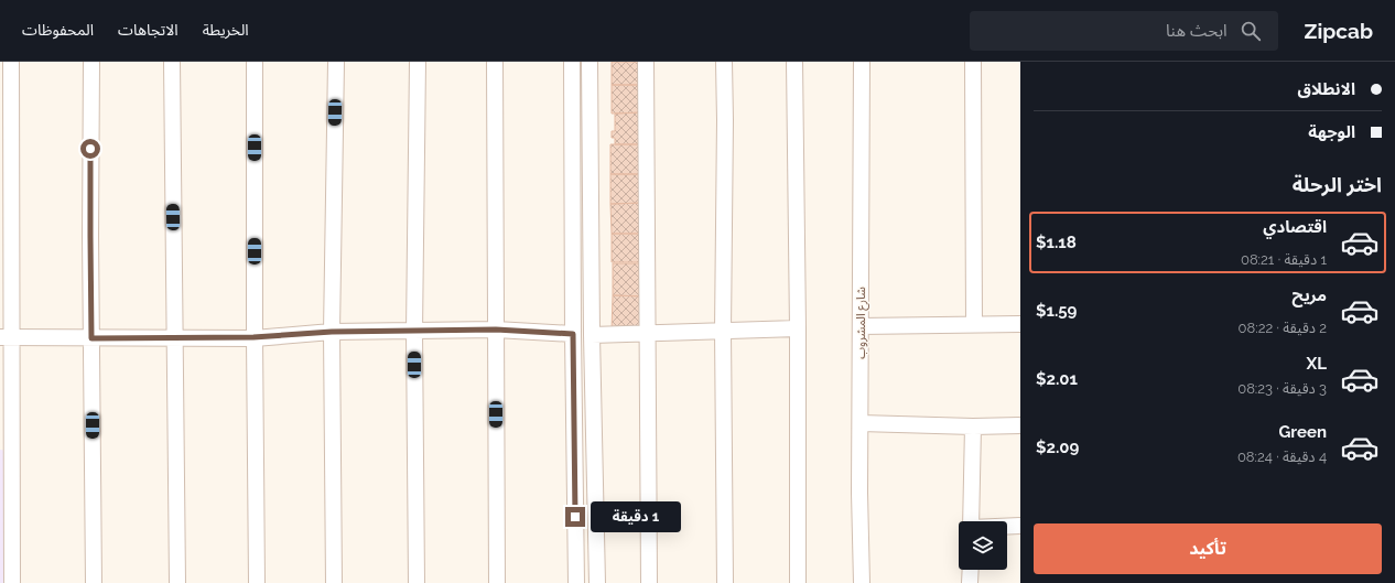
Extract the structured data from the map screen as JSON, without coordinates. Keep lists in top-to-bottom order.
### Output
{
  "streets": {
    "street": ["شارع المشروب"]
  },
  "page": {
    "header": "Zipcab",
    "search": "ابحث هنا",
    "nav": ["الخريطة", "الاتجاهات", "المحفوظات"],
    "banner": ["الانطلاق", "الوجهة"],
    "heading": "اختر الرحلة",
    "list": [
      {
        "name": "اقتصادي",
        "note": "1 دقيقة · 08:21",
        "value": "$1.18"
      },
      {
        "name": "مريح",
        "note": "2 دقيقة · 08:22",
        "value": "$1.59"
      },
      {
        "name": "XL",
        "note": "3 دقيقة · 08:23",
        "value": "$2.01"
      },
      {
        "name": "Green",
        "note": "4 دقيقة · 08:24",
        "value": "$2.09"
      }
    ],
    "bubble": "1 دقيقة",
    "buttons": "تأكيد"
  }
}
